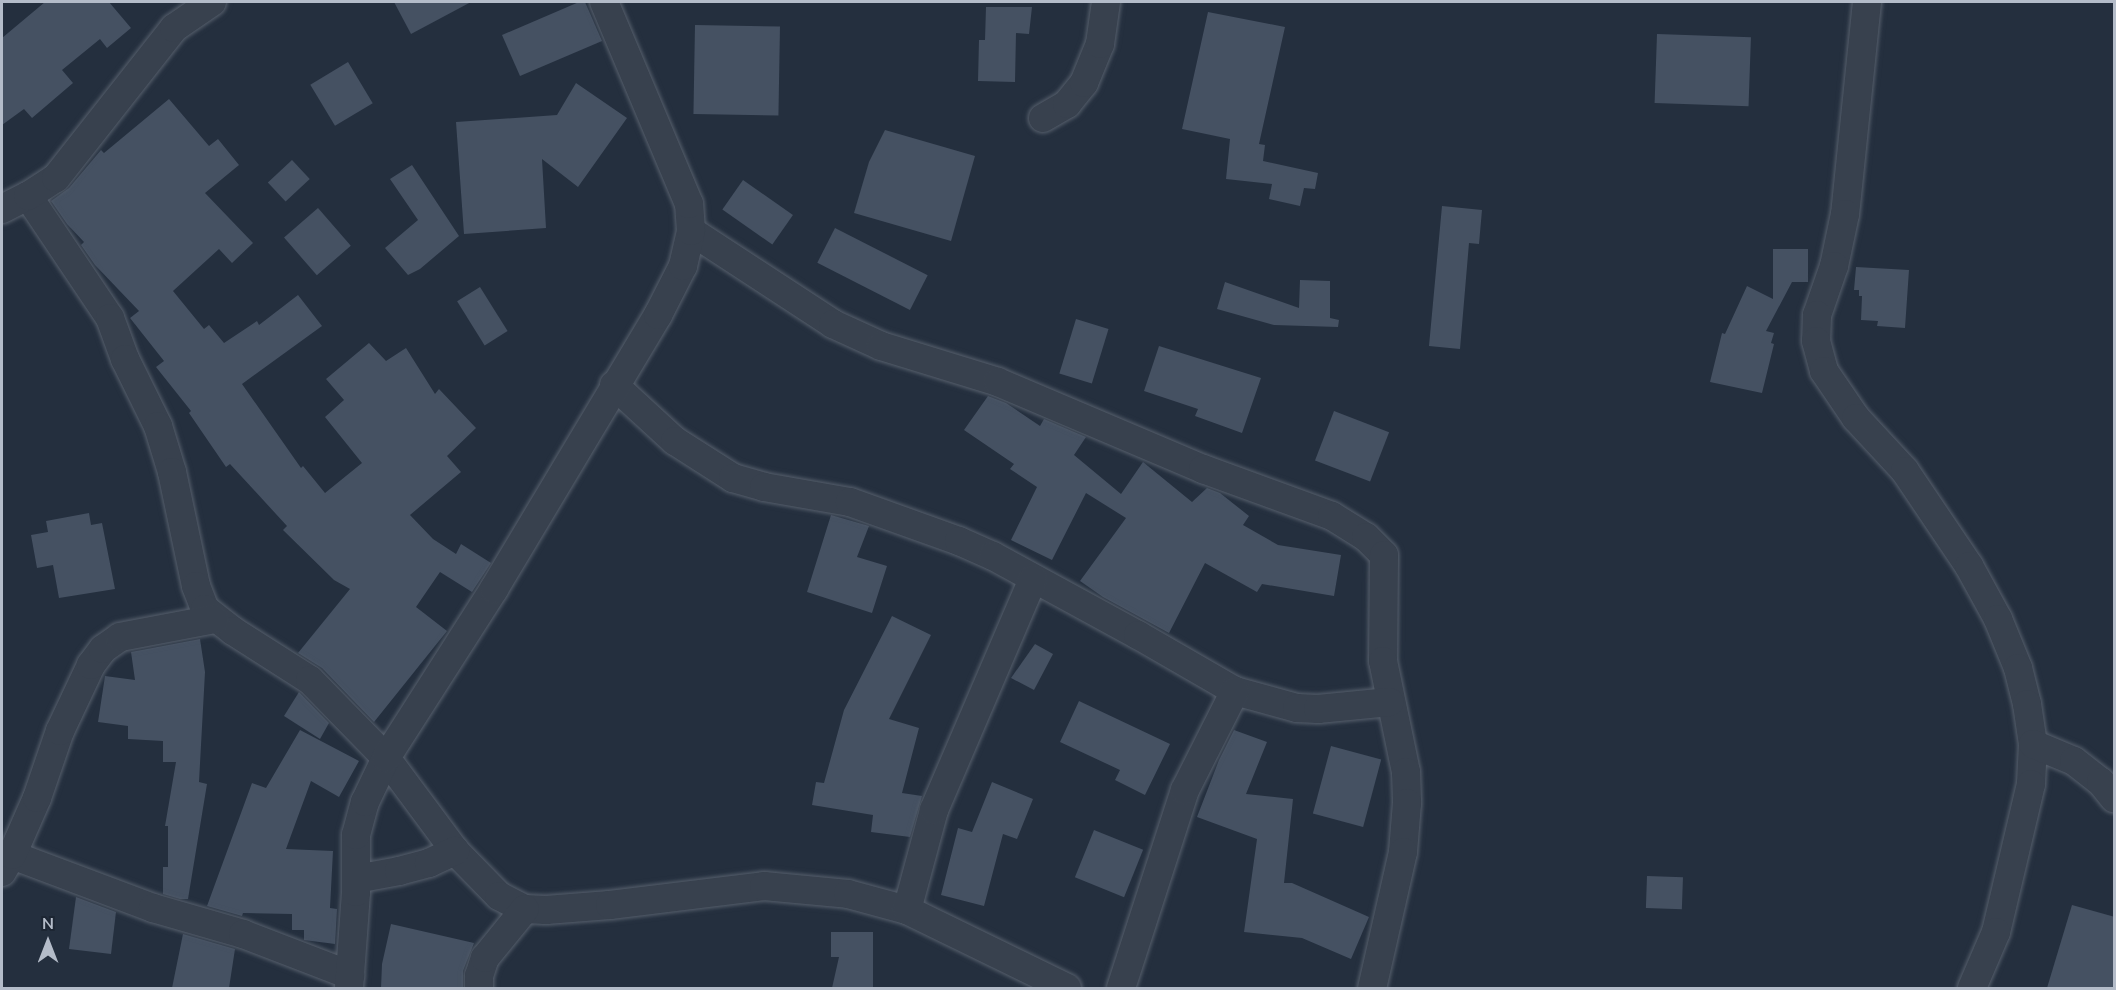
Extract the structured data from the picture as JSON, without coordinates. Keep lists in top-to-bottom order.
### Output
{
  "north": "top"
}
